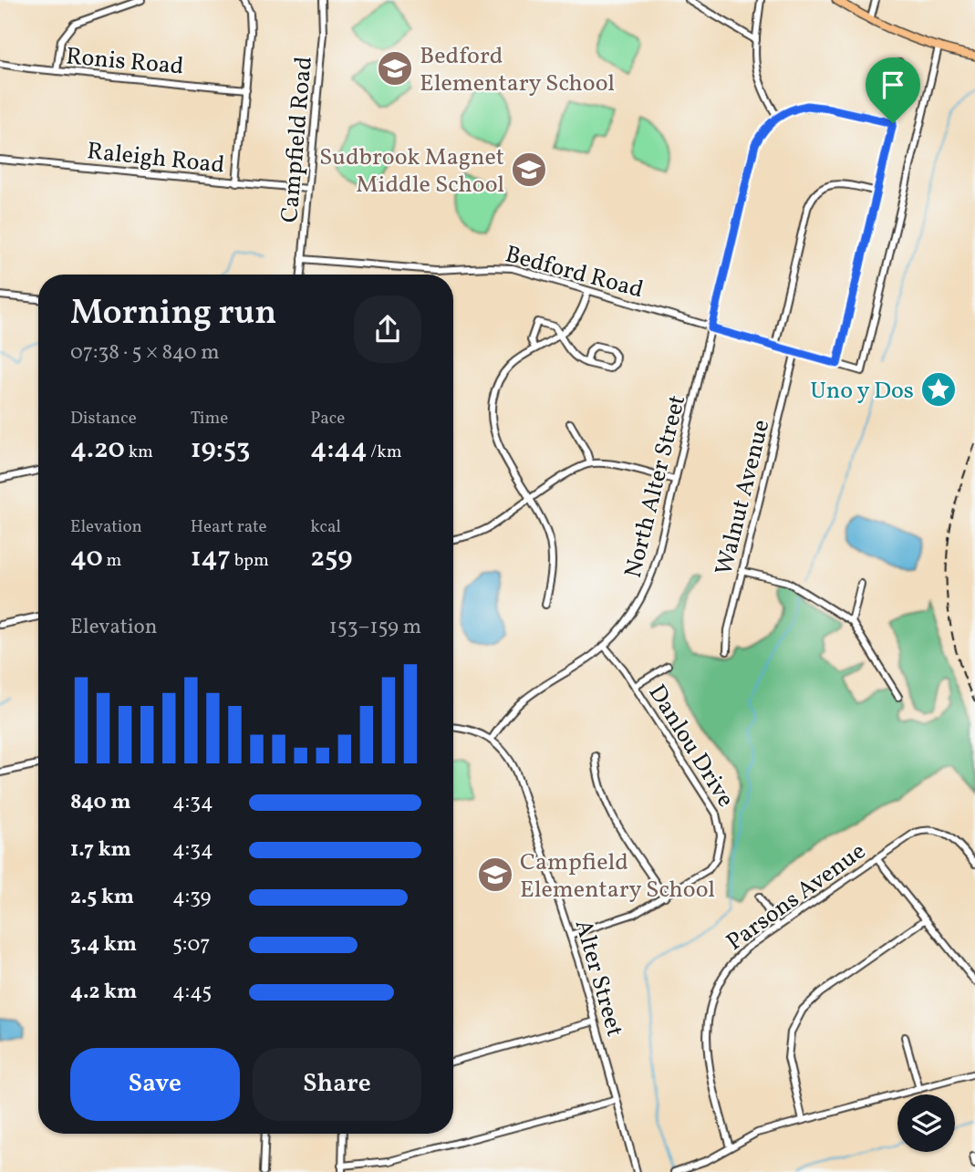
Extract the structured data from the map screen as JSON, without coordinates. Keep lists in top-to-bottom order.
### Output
{
  "streets": {
    "street": [
      "Ronis Road",
      "Campfield Road",
      "Raleigh Road",
      "Bedford Road",
      "North Alter Street",
      "Walnut Avenue",
      "Danlou Drive",
      "Parsons Avenue",
      "Alter Street"
    ]
  },
  "crossings": [
    ["Campfield Road", "Raleigh Road"],
    ["Campfield Road", "Bedford Road"],
    ["Bedford Road", "North Alter Street"],
    ["Bedford Road", "Walnut Avenue"],
    ["North Alter Street", "Danlou Drive"],
    ["North Alter Street", "Alter Street"],
    ["Danlou Drive", "Alter Street"]
  ],
  "places": {
    "school or university": ["Bedford Elementary School", "Sudbrook Magnet Middle School", "Campfield Elementary School"],
    "place": ["Uno y Dos"]
  },
  "page": {
    "heading": ["Morning run", "07:38 · 5 × 840 m"],
    "stats": [
      ["Distance", "4.20 km"],
      ["Time", "19:53"],
      ["Pace", "4:44 /km"],
      ["Elevation", "40 m"],
      ["Heart rate", "147 bpm"],
      ["kcal", "259"]
    ],
    "chart": ["Elevation", "153–159 m"],
    "list": [
      {
        "name": "840 m",
        "note": "4:34"
      },
      {
        "name": "1.7 km",
        "note": "4:34"
      },
      {
        "name": "2.5 km",
        "note": "4:39"
      },
      {
        "name": "3.4 km",
        "note": "5:07"
      },
      {
        "name": "4.2 km",
        "note": "4:45"
      }
    ],
    "buttons": ["Save", "Share"]
  }
}
